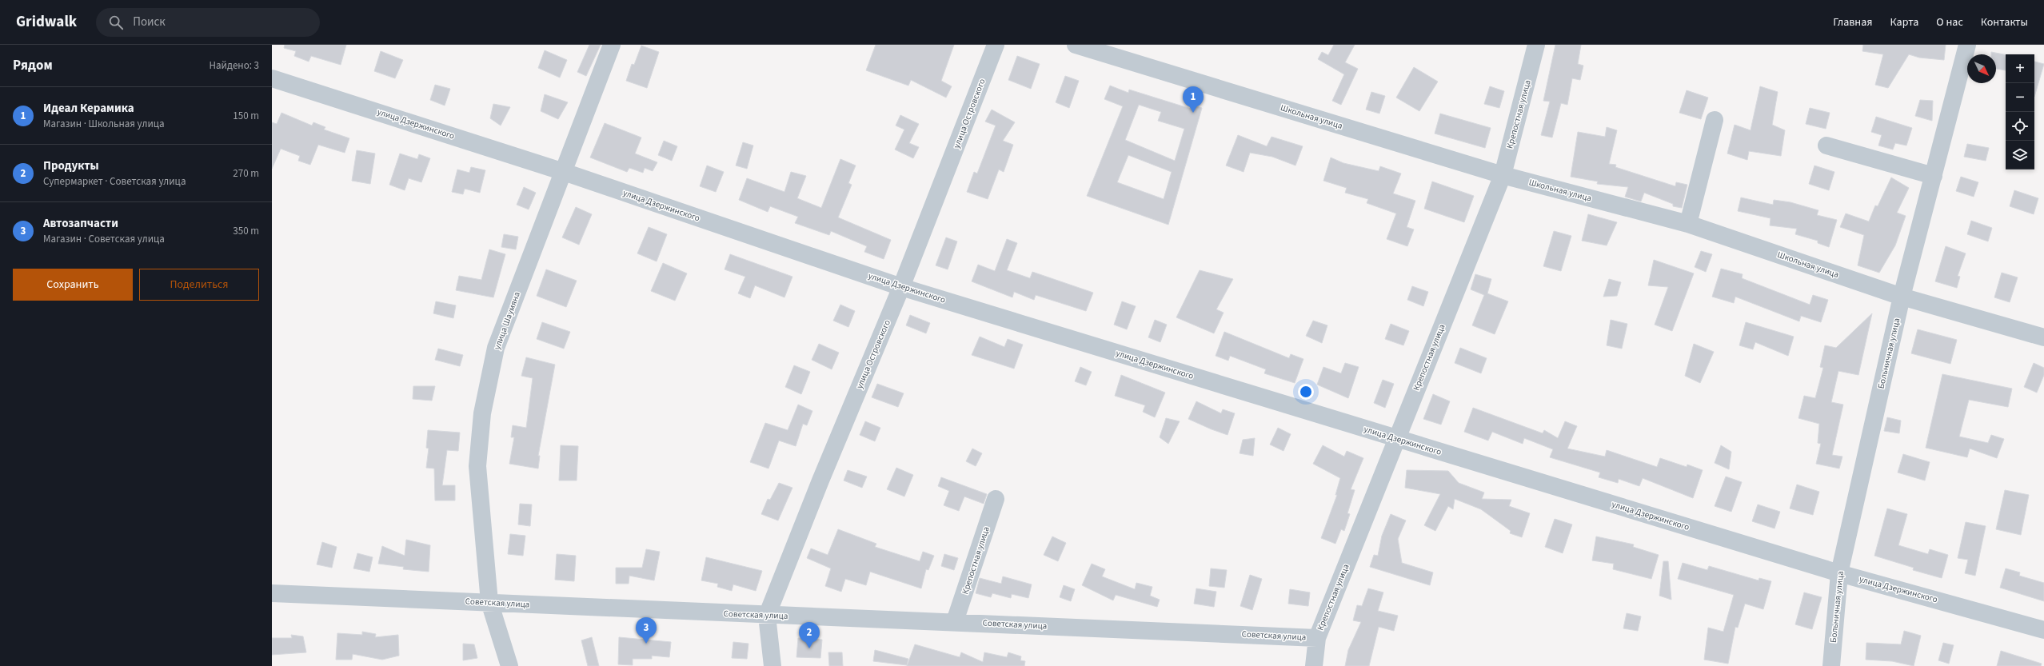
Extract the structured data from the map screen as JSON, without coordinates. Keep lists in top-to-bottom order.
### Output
{
  "streets": {
    "street": [
      "улица Островского",
      "Крепостная улица",
      "Школьная улица",
      "улица Дзержинского",
      "улица Шаумяна",
      "Больничная улица",
      "Советская улица"
    ]
  },
  "crossings": [
    ["улица Островского", "улица Дзержинского"],
    ["улица Островского", "Советская улица"],
    ["Крепостная улица", "Школьная улица"],
    ["Крепостная улица", "улица Дзержинского"],
    ["Крепостная улица", "Советская улица"],
    ["Школьная улица", "Больничная улица"],
    ["улица Дзержинского", "улица Шаумяна"],
    ["улица Дзержинского", "Больничная улица"],
    ["улица Шаумяна", "Советская улица"]
  ],
  "north": "bottom right",
  "page": {
    "header": "Gridwalk",
    "search": "Поиск",
    "nav": [
      "Главная",
      "Карта",
      "О нас",
      "Контакты"
    ],
    "heading": ["Рядом", "Найдено: 3"],
    "map_buttons": ["+", "−"],
    "list": [
      {
        "mark": "1",
        "name": "Идеал Керамика",
        "note": "Магазин · Школьная улица",
        "value": "150 m"
      },
      {
        "mark": "2",
        "name": "Продукты",
        "note": "Супермаркет · Советская улица",
        "value": "270 m"
      },
      {
        "mark": "3",
        "name": "Автозапчасти",
        "note": "Магазин · Советская улица",
        "value": "350 m"
      }
    ],
    "pins": ["1", "3", "2"],
    "buttons": ["Сохранить", "Поделиться"]
  }
}
